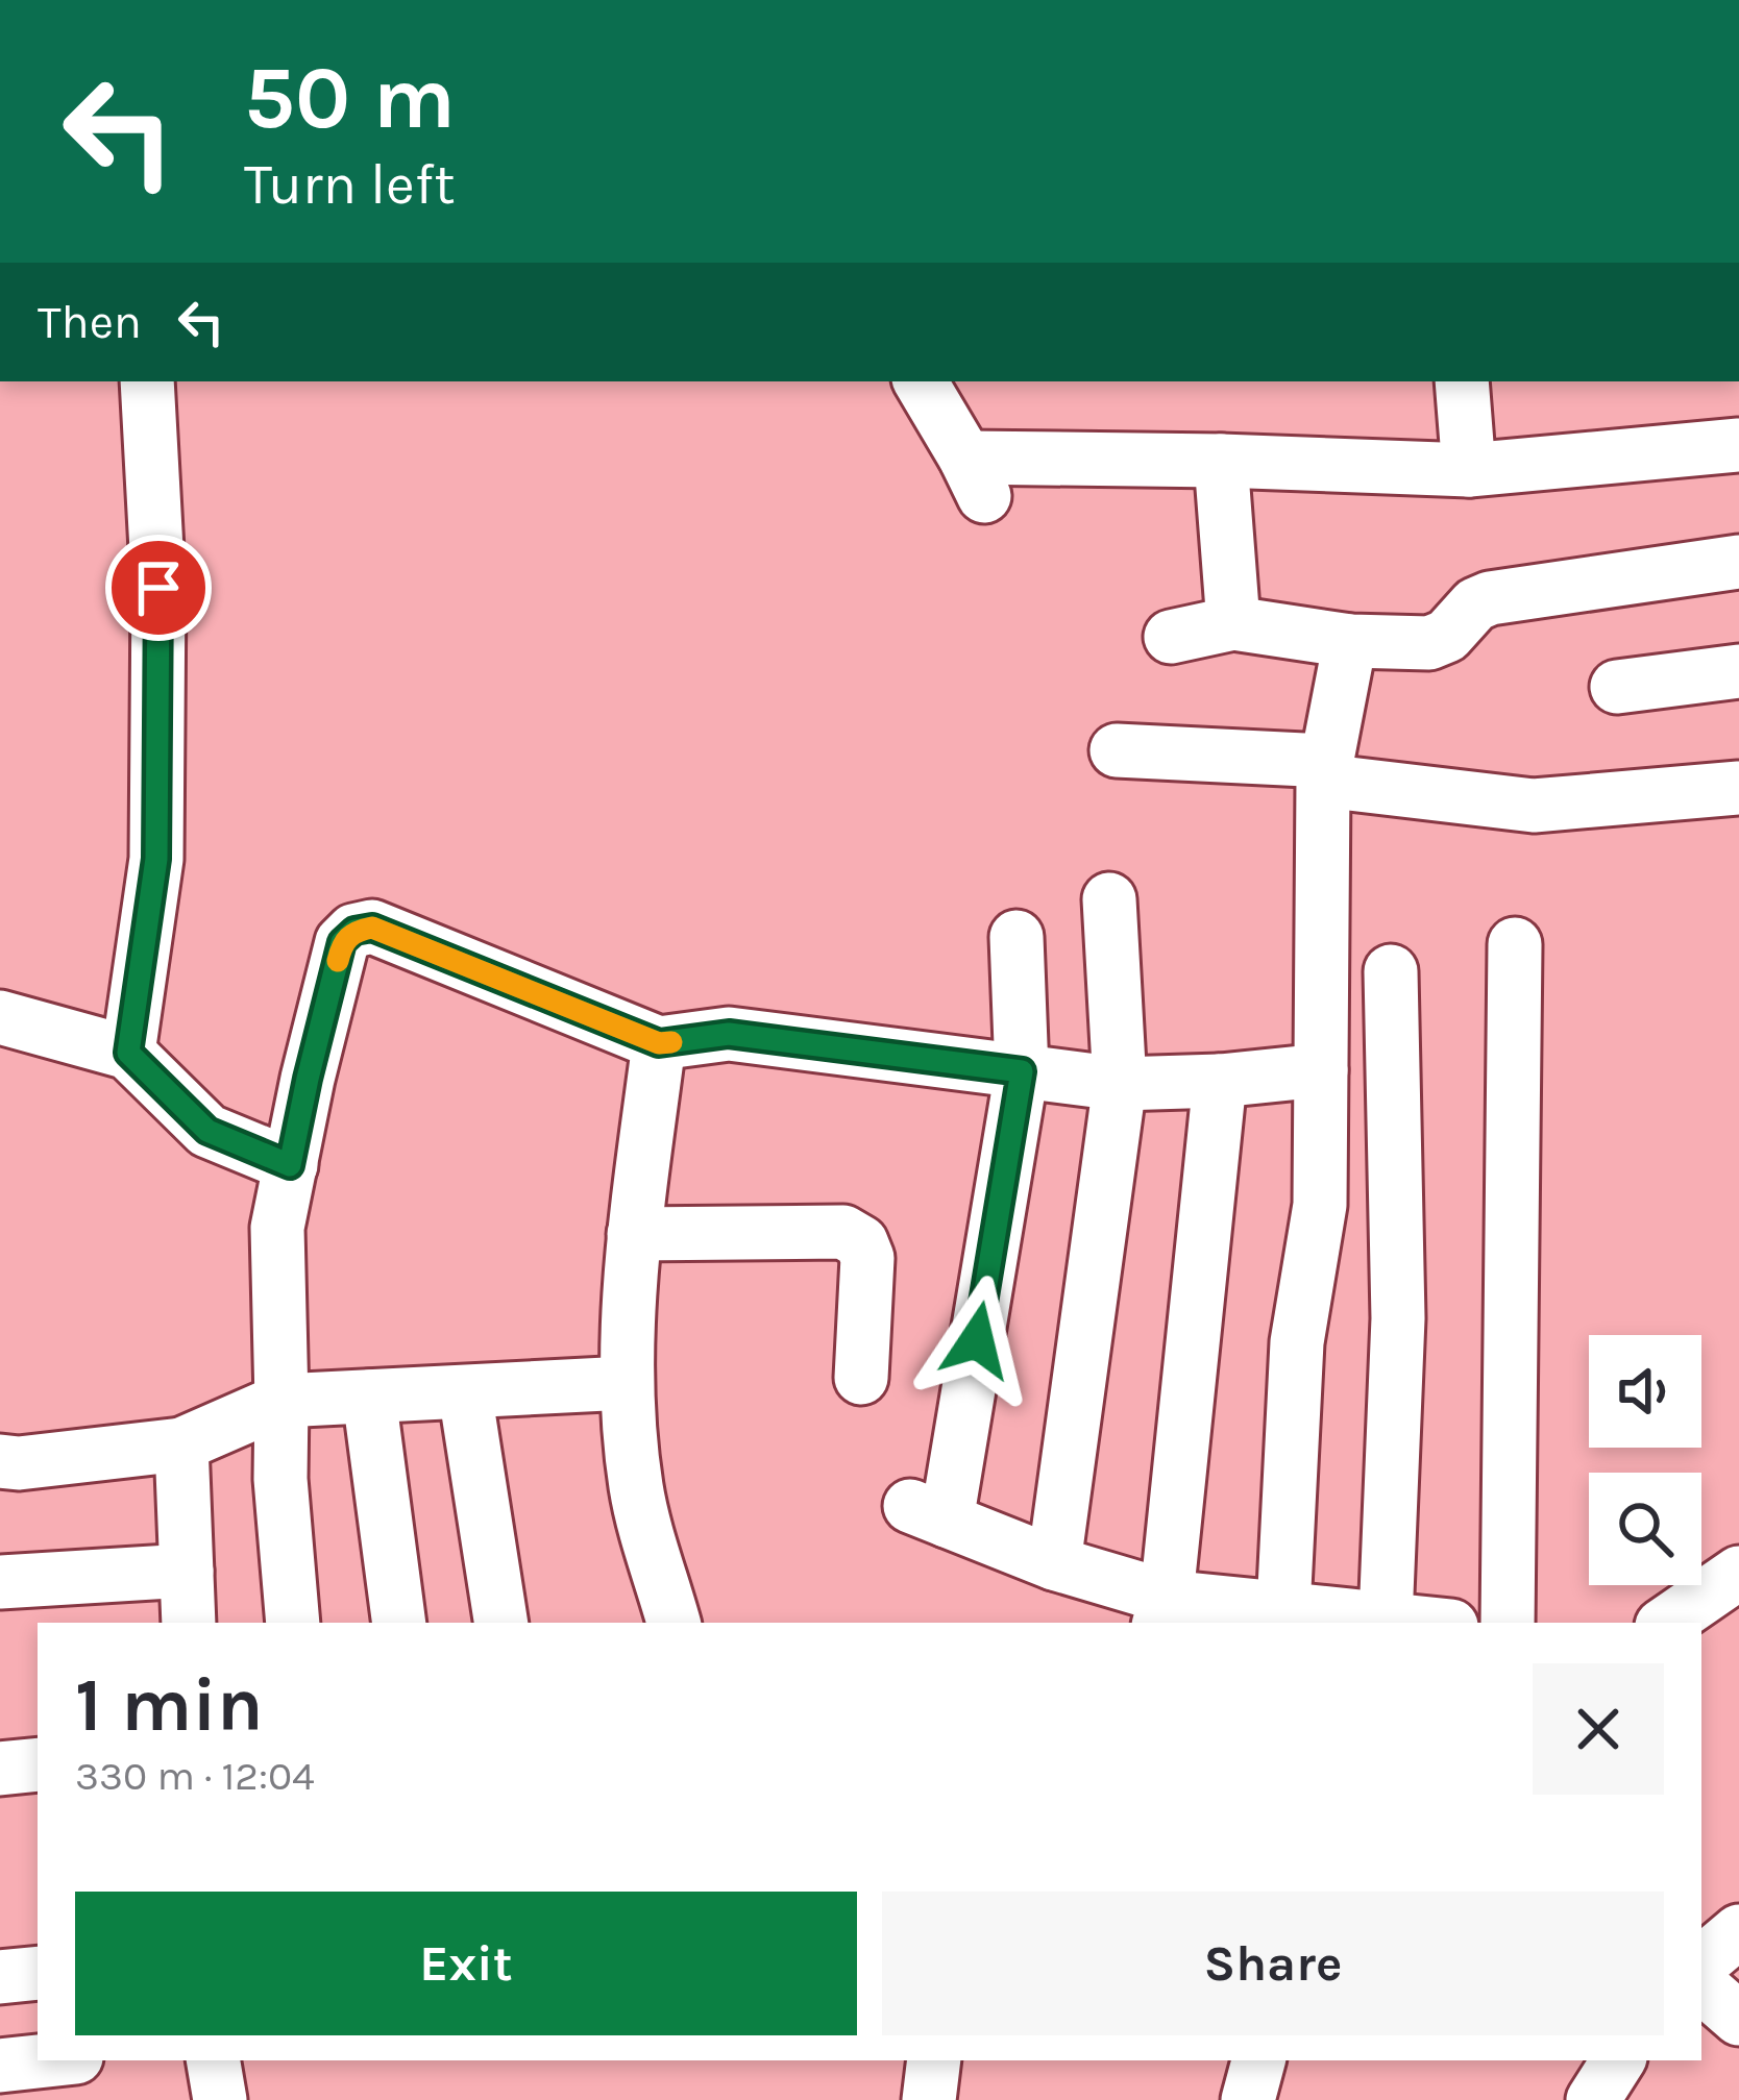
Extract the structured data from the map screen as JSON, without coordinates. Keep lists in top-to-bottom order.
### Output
{
  "page": {
    "turn": ["50 m", "Turn left"],
    "then": "Then",
    "heading": ["1 min", "330 m · 12:04"],
    "buttons": ["Exit", "Share"]
  }
}
